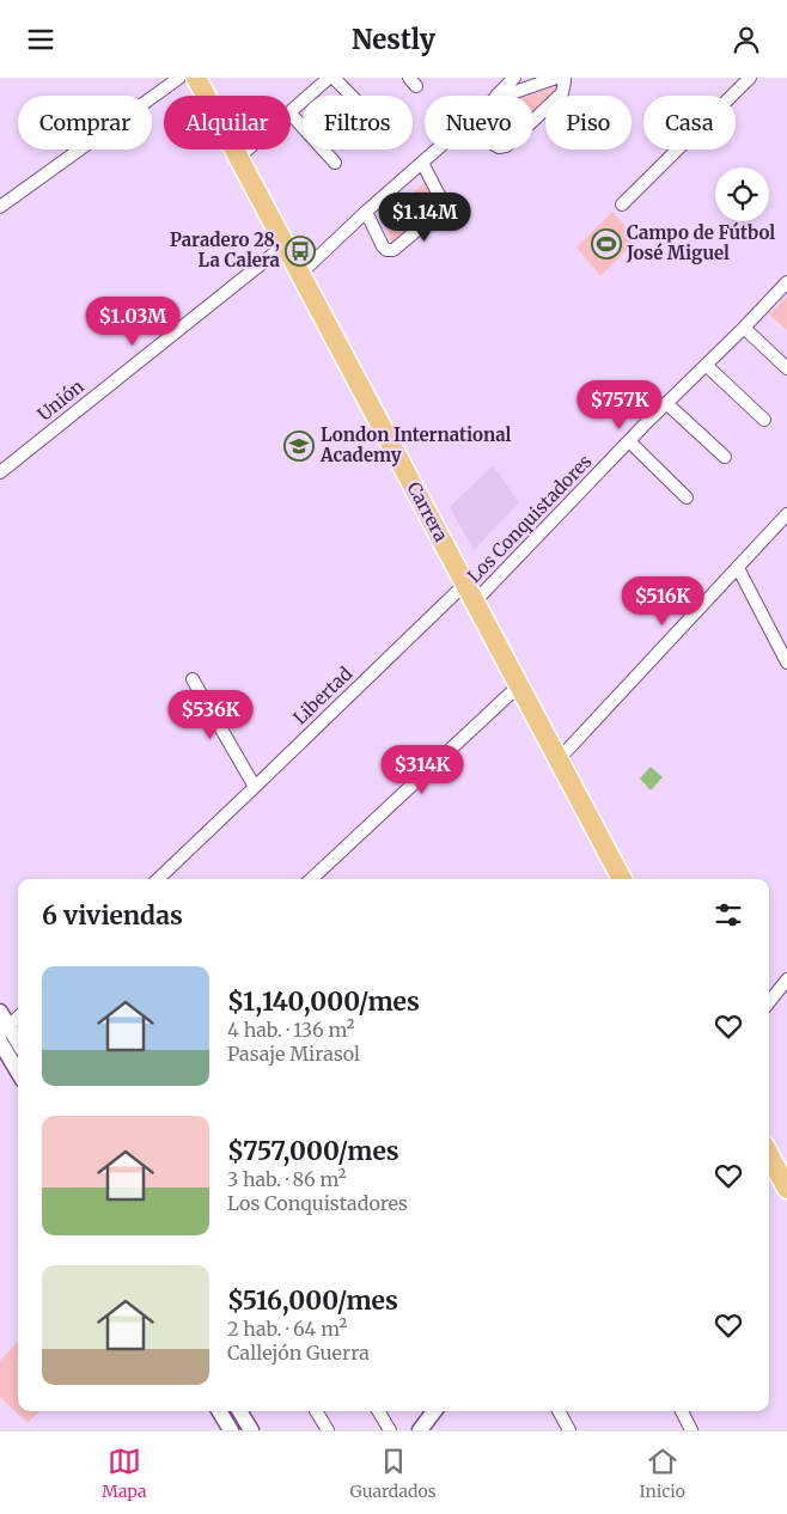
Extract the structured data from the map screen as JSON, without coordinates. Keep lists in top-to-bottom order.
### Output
{
  "streets": {
    "main road": ["Carrera"],
    "street": ["Unión", "Los Conquistadores", "Libertad"]
  },
  "crossings": [
    ["Unión", "Carrera"],
    ["Carrera", "Los Conquistadores"],
    ["Carrera", "Libertad"]
  ],
  "places": {
    "sports": ["Campo de Fútbol José Miguel"],
    "bus stop": ["Paradero 28, La Calera"],
    "school or university": ["London International Academy"]
  },
  "page": {
    "header": "Nestly",
    "chip": [
      "Comprar",
      "Alquilar",
      "Filtros",
      "Nuevo",
      "Piso",
      "Casa"
    ],
    "price": [
      "$1.14M",
      "$1.03M",
      "$757K",
      "$516K",
      "$536K",
      "$314K"
    ],
    "heading": "6 viviendas",
    "list": [
      {
        "name": "$1,140,000/mes",
        "note": "4 hab. · 136 m² · Pasaje Mirasol"
      },
      {
        "name": "$757,000/mes",
        "note": "3 hab. · 86 m² · Los Conquistadores"
      },
      {
        "name": "$516,000/mes",
        "note": "2 hab. · 64 m² · Callejón Guerra"
      }
    ],
    "tabs": ["Mapa", "Guardados", "Inicio"]
  }
}
